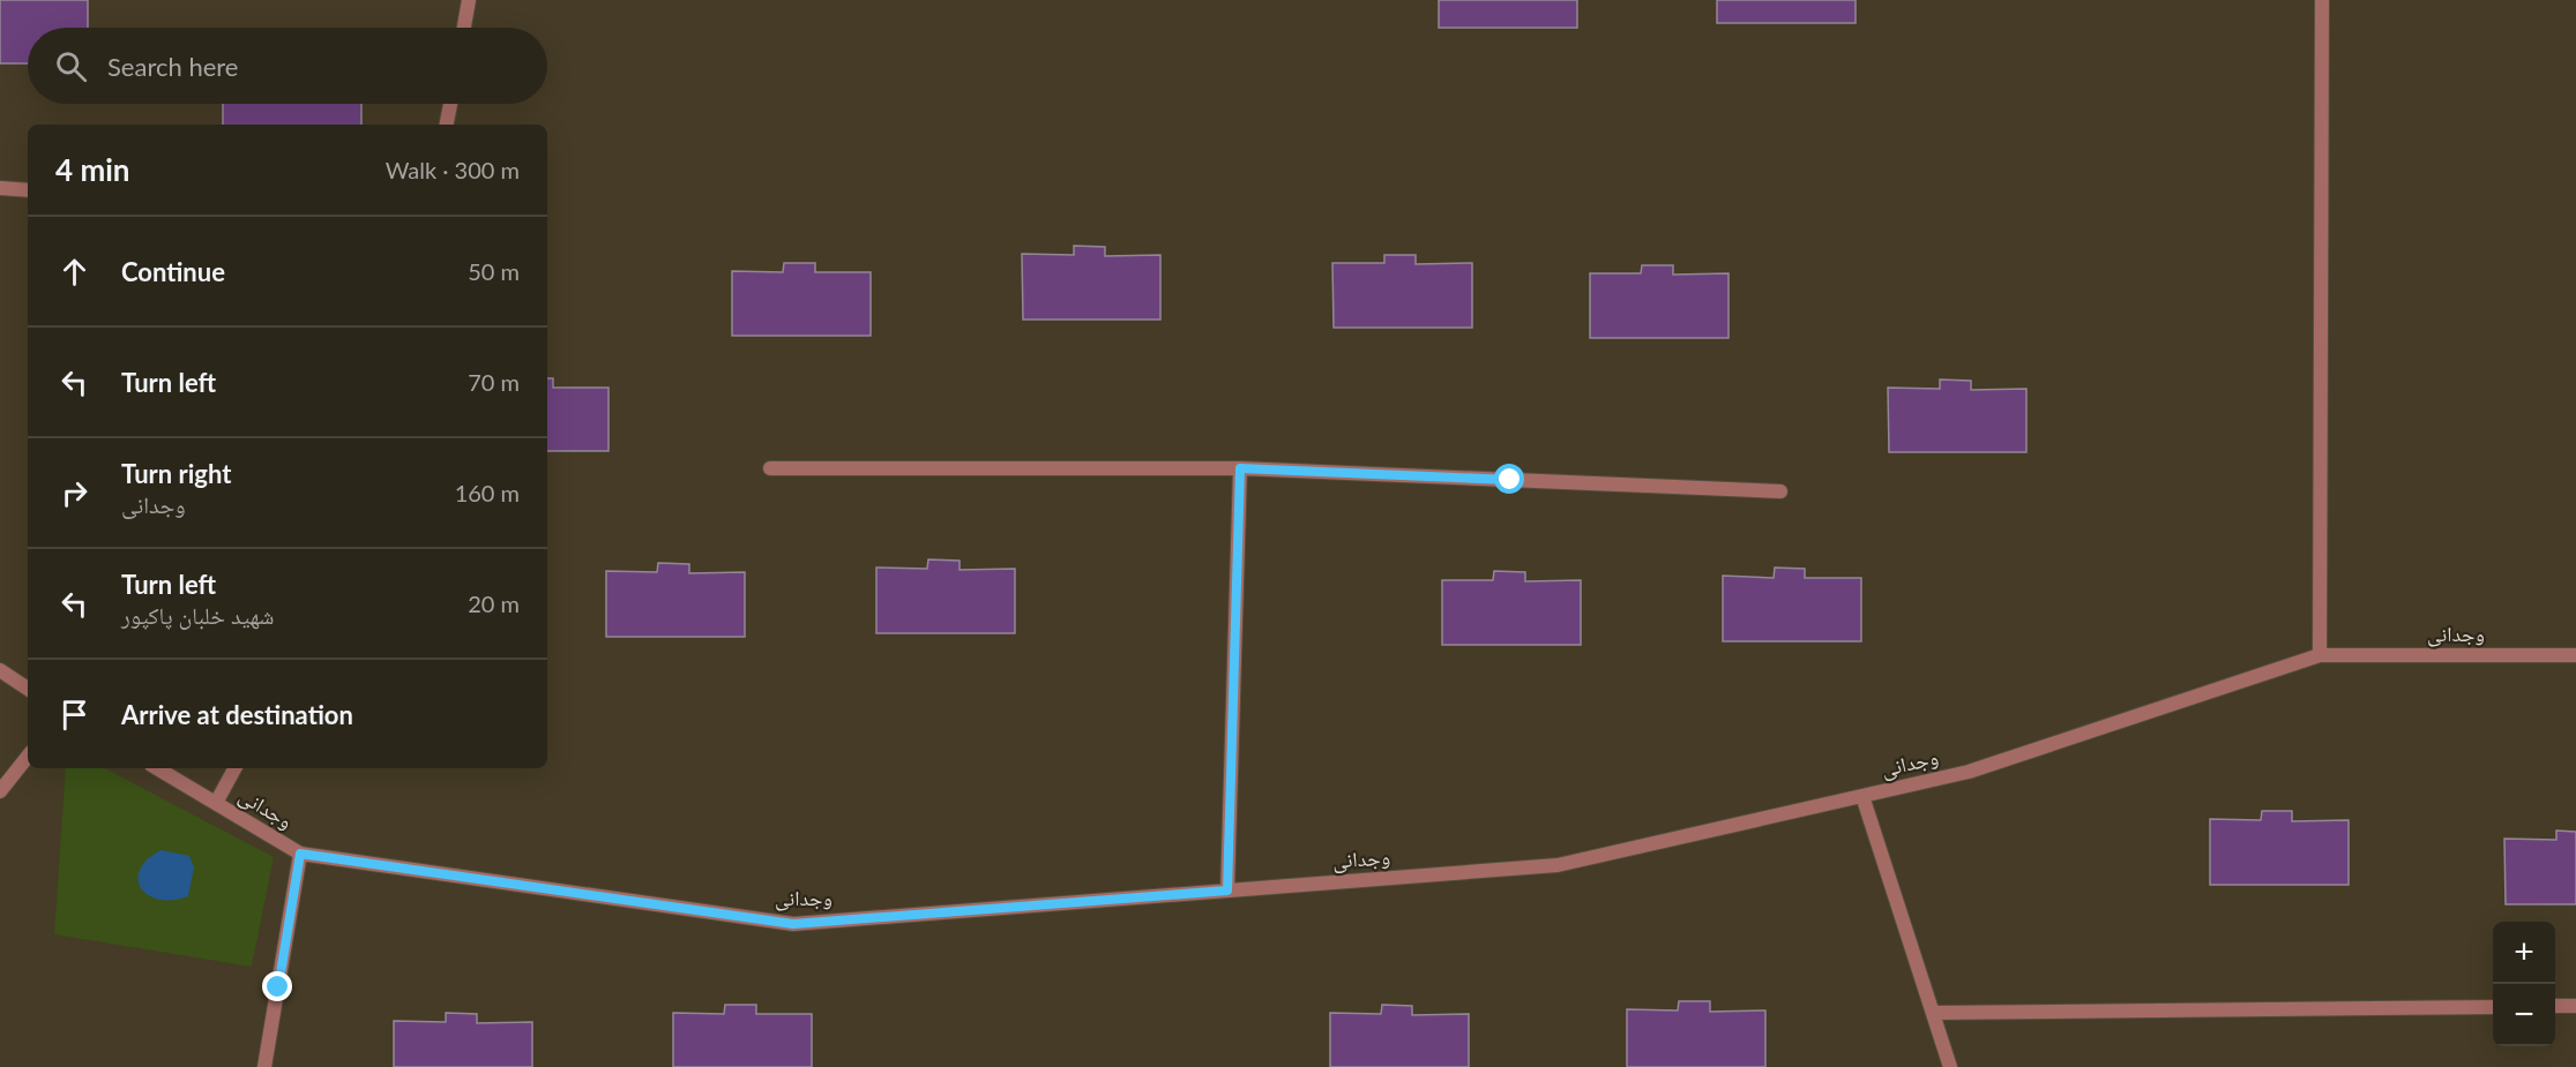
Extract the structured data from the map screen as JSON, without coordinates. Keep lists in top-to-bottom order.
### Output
{
  "streets": {
    "street": ["وجدانی"]
  },
  "page": {
    "search": "Search here",
    "heading": ["4 min", "Walk · 300 m"],
    "list": [
      ["Continue", "50 m"],
      ["Turn left", "70 m"],
      ["Turn right", "وجدانی", "160 m"],
      ["Turn left", "شهید خلبان پاکپور", "20 m"],
      "Arrive at destination"
    ],
    "map_buttons": ["+", "−"]
  }
}
